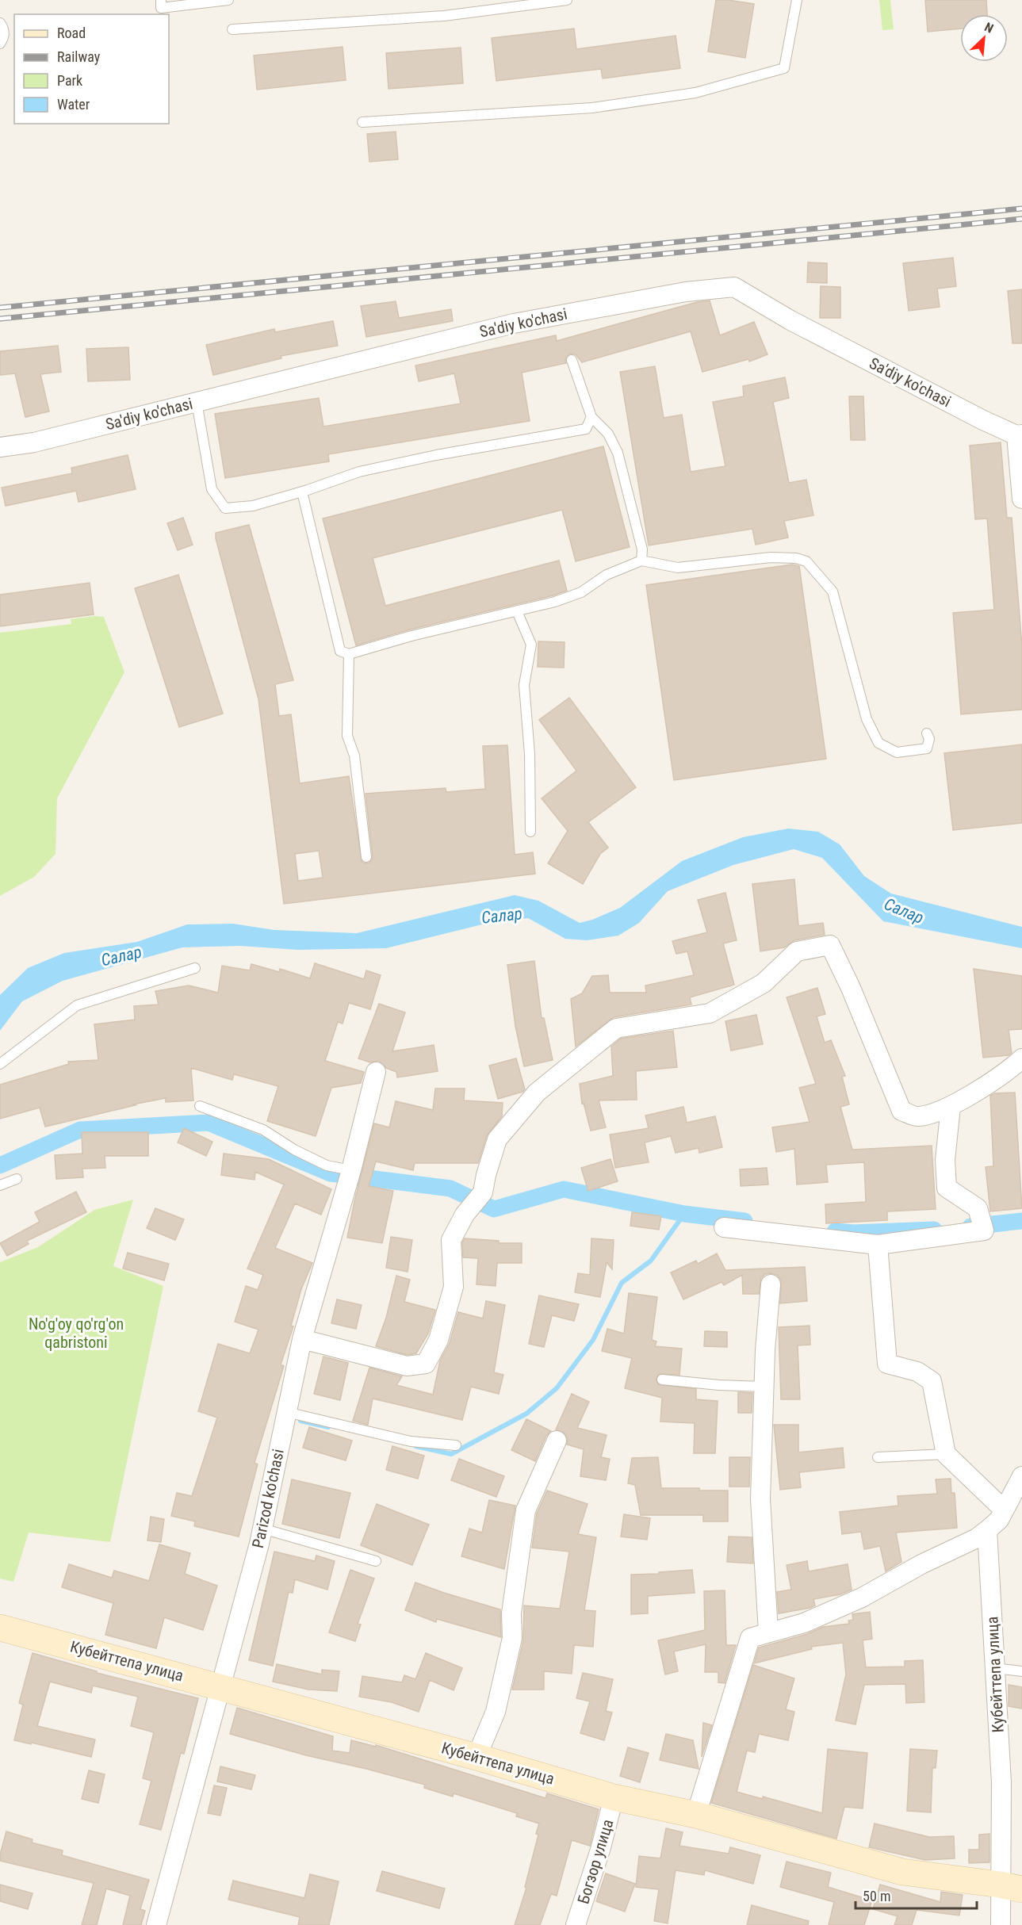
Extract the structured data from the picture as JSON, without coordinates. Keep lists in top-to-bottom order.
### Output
{
  "streets": {
    "street": [
      "Sa'diy ko'chasi",
      "Parizod ko'chasi",
      "Кубейттепа улица",
      "Богзор улица"
    ]
  },
  "crossings": [
    ["Parizod ko'chasi", "Кубейттепа улица"],
    ["Кубейттепа улица", "Богзор улица"]
  ],
  "water": ["Салар"],
  "parks": ["No'g'oy qo'rg'on qabristoni"],
  "legend": [
    "Road",
    "Railway",
    "Park",
    "Water"
  ],
  "scale_bar": "50 m",
  "north": "top right"
}
